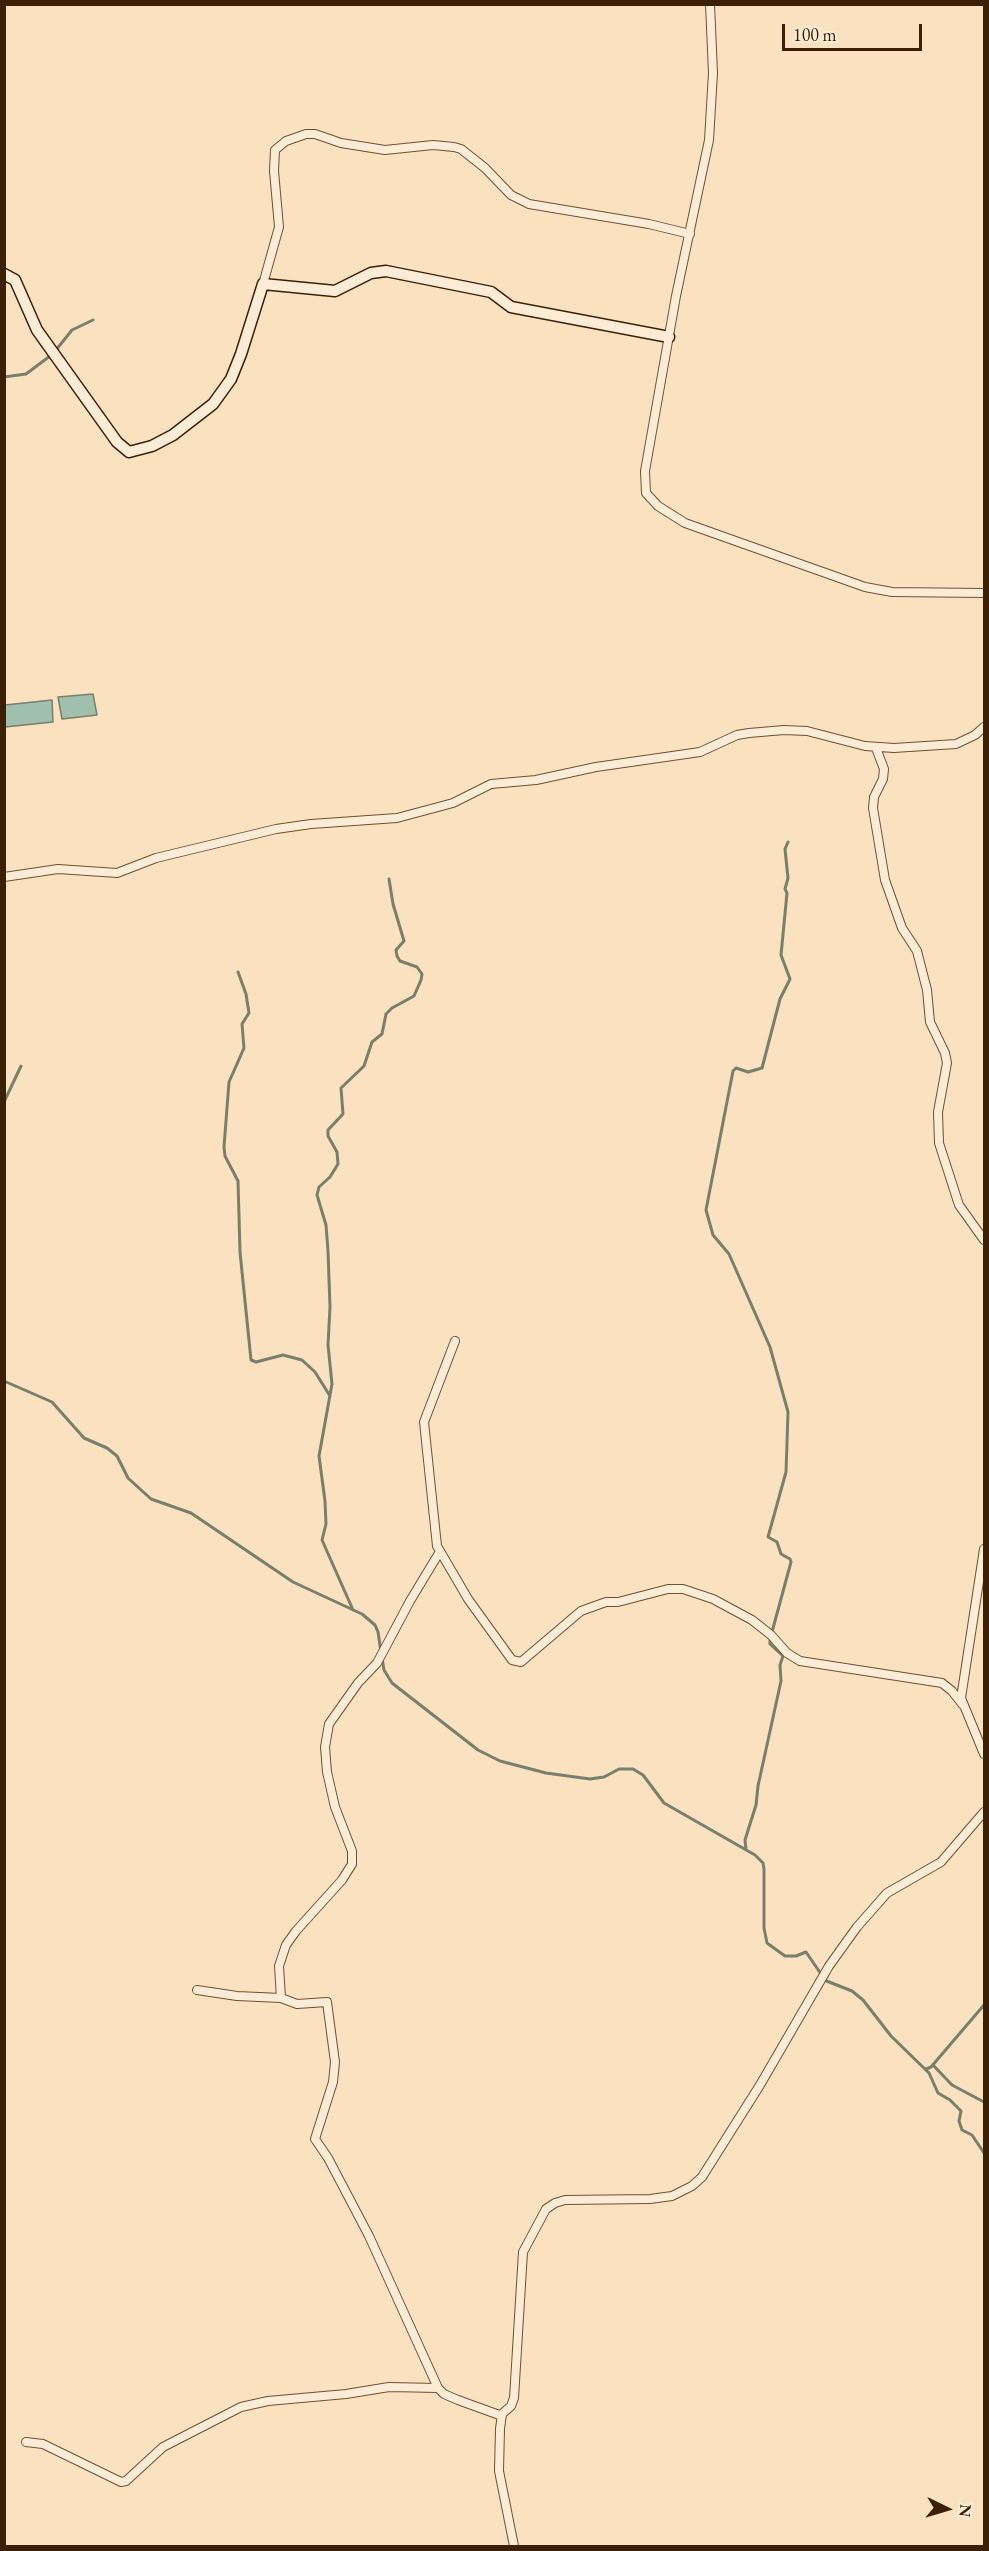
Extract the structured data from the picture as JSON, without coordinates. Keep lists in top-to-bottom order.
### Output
{
  "scale_bar": "100 m",
  "north": "right"
}
